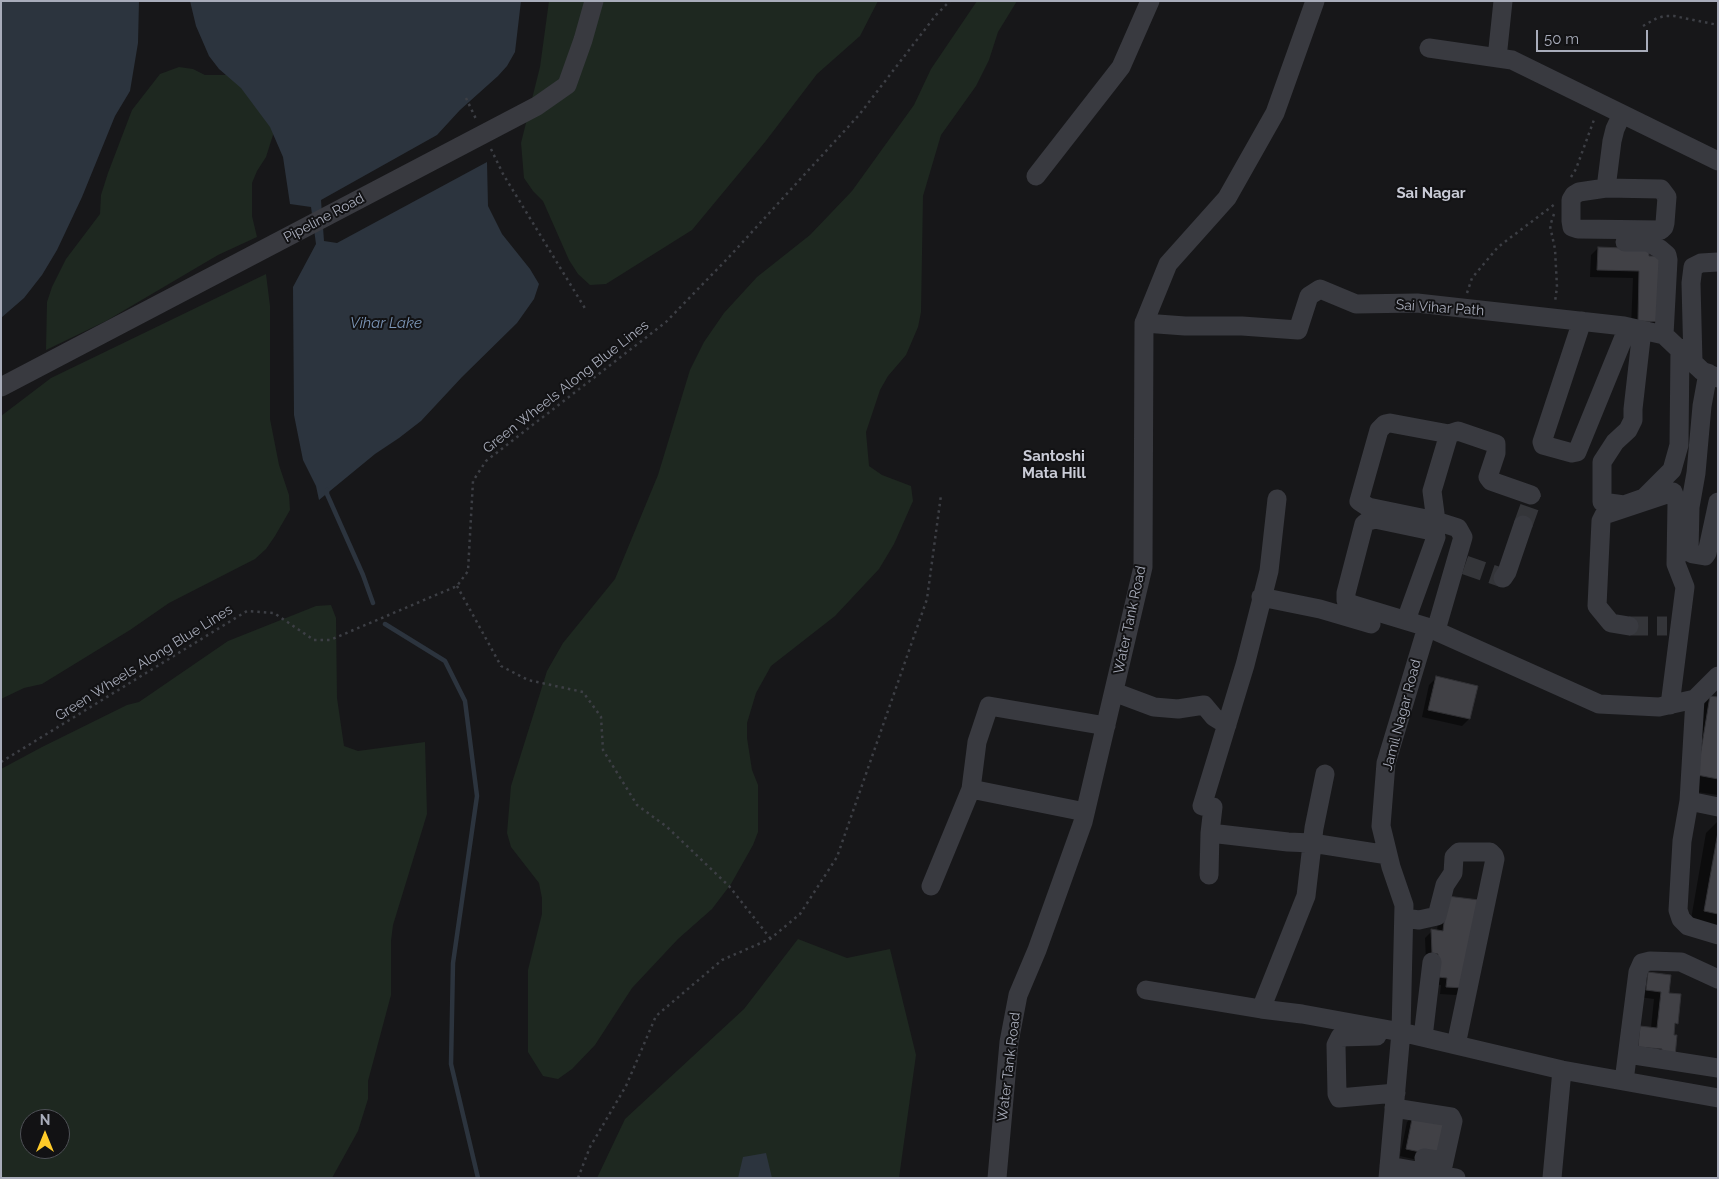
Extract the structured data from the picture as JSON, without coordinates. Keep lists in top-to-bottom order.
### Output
{
  "streets": {
    "street": [
      "Pipeline Road",
      "Sai Vihar Path",
      "Water Tank Road",
      "Jamil Nagar Road"
    ],
    "path": ["Green Wheels Along Blue Lines"]
  },
  "crossings": [
    ["Sai Vihar Path", "Water Tank Road"]
  ],
  "districts": ["Sai Nagar", "Santoshi Mata Hill"],
  "water": ["Vihar Lake"],
  "scale_bar": "50 m",
  "north": "top"
}
